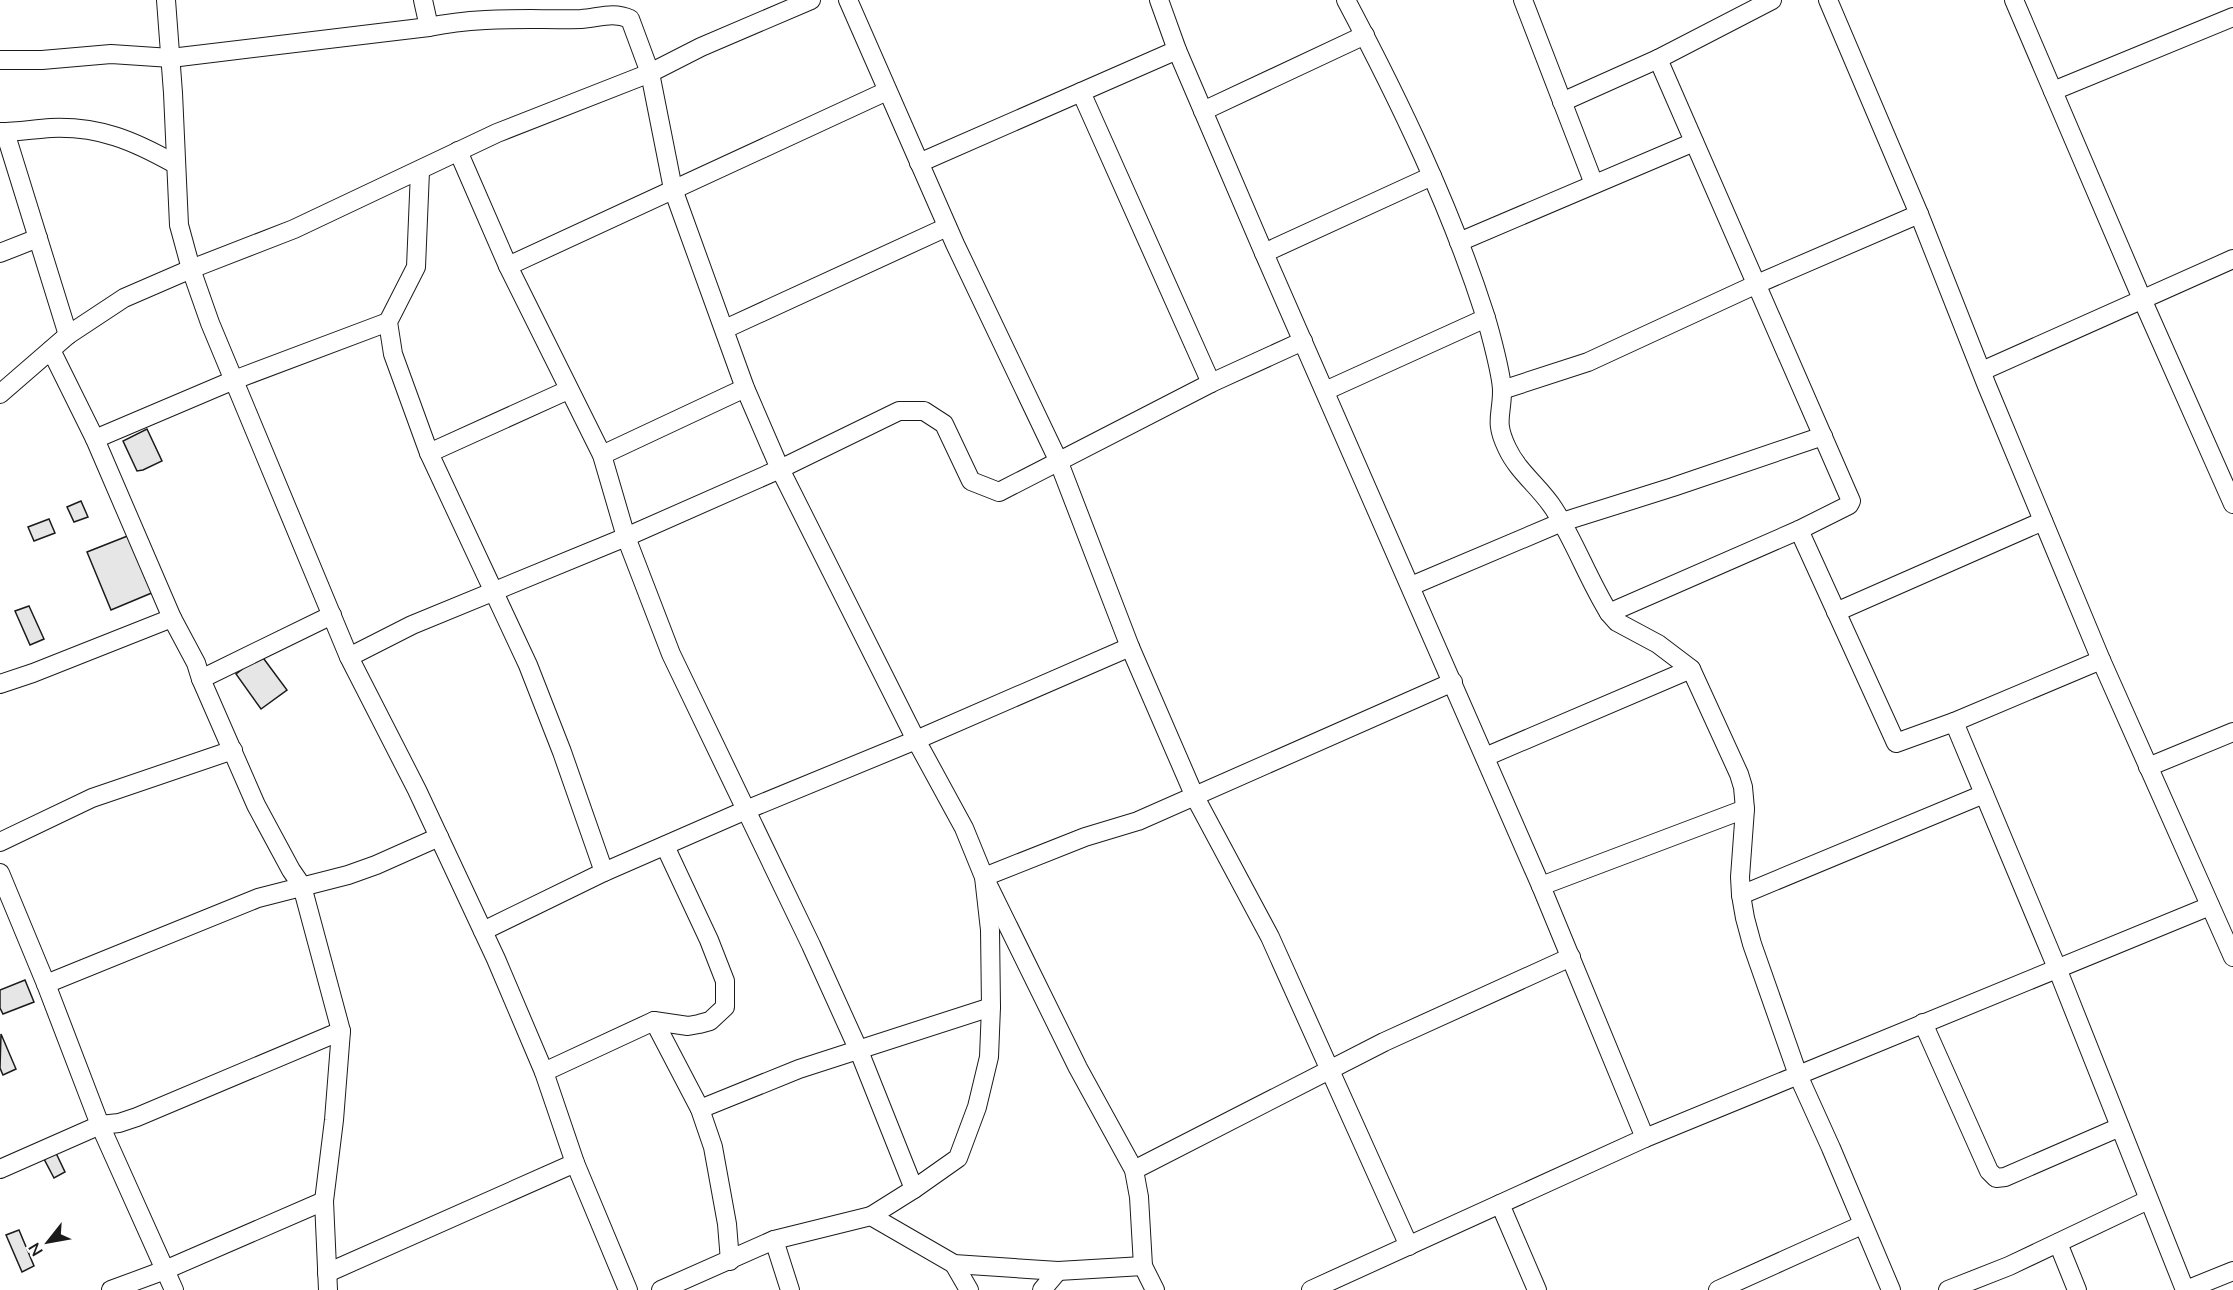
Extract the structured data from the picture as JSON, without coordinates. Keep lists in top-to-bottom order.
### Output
{
  "north": "bottom left"
}
